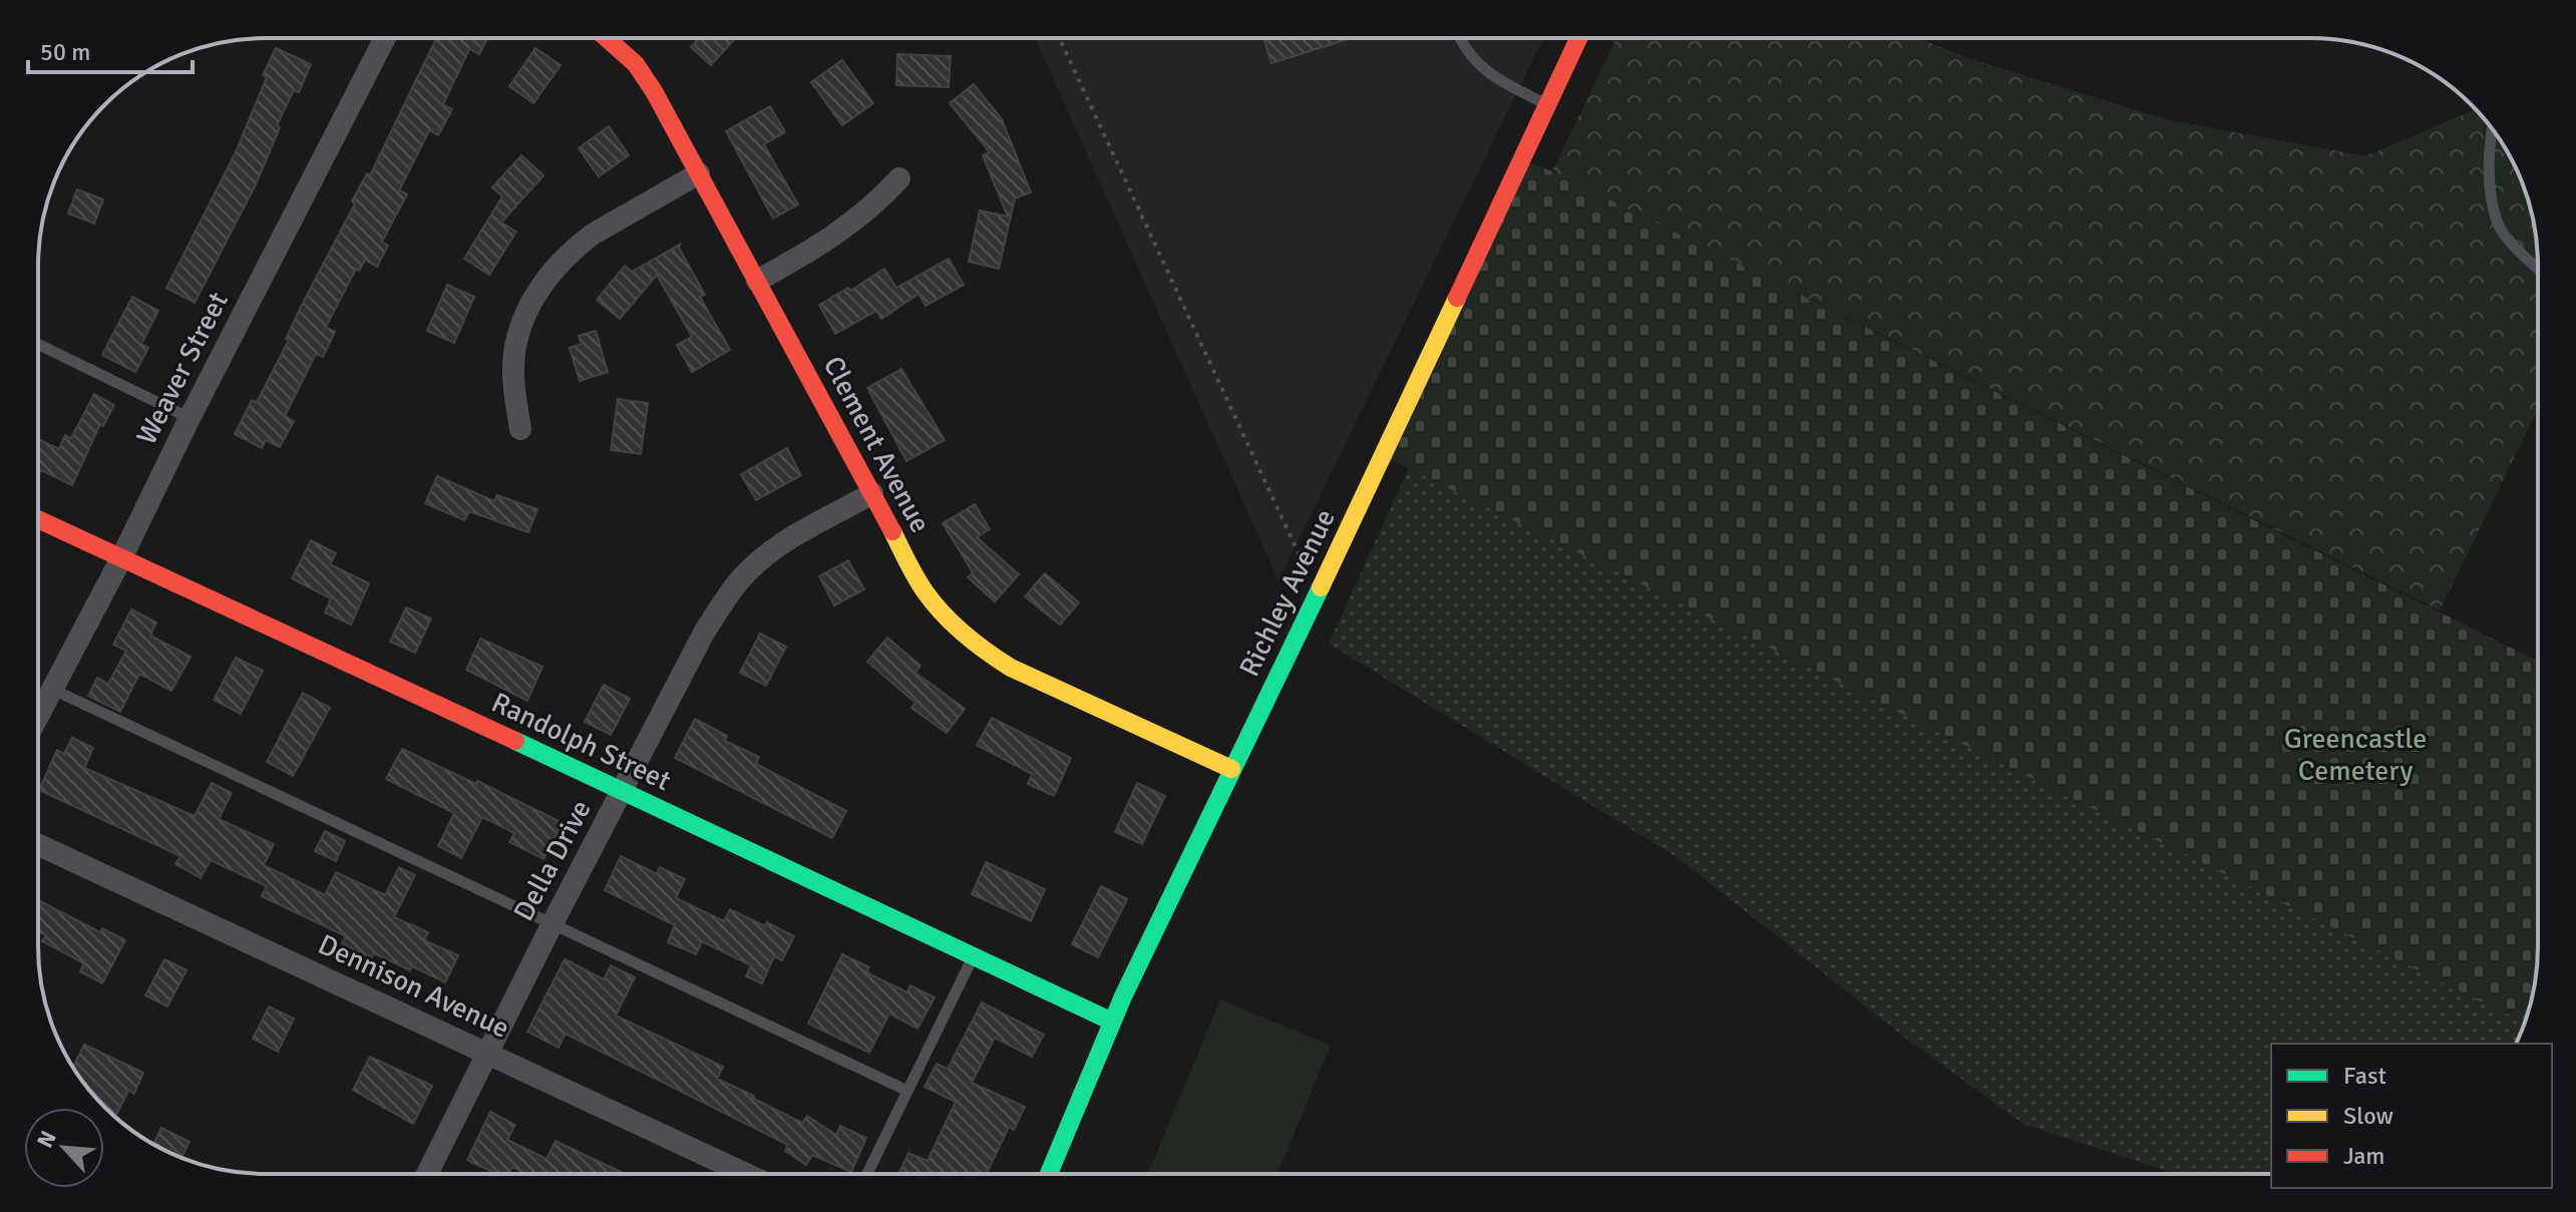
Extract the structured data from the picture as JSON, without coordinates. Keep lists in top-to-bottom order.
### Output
{
  "streets": {
    "street": [
      "Weaver Street",
      "Clement Avenue",
      "Richley Avenue",
      "Randolph Street",
      "Della Drive",
      "Dennison Avenue"
    ]
  },
  "crossings": [
    ["Weaver Street", "Randolph Street"],
    ["Clement Avenue", "Richley Avenue"],
    ["Clement Avenue", "Della Drive"],
    ["Richley Avenue", "Randolph Street"],
    ["Randolph Street", "Della Drive"],
    ["Della Drive", "Dennison Avenue"]
  ],
  "parks": ["Greencastle Cemetery"],
  "legend": ["Fast", "Slow", "Jam"],
  "scale_bar": "50 m",
  "north": "top left"
}
